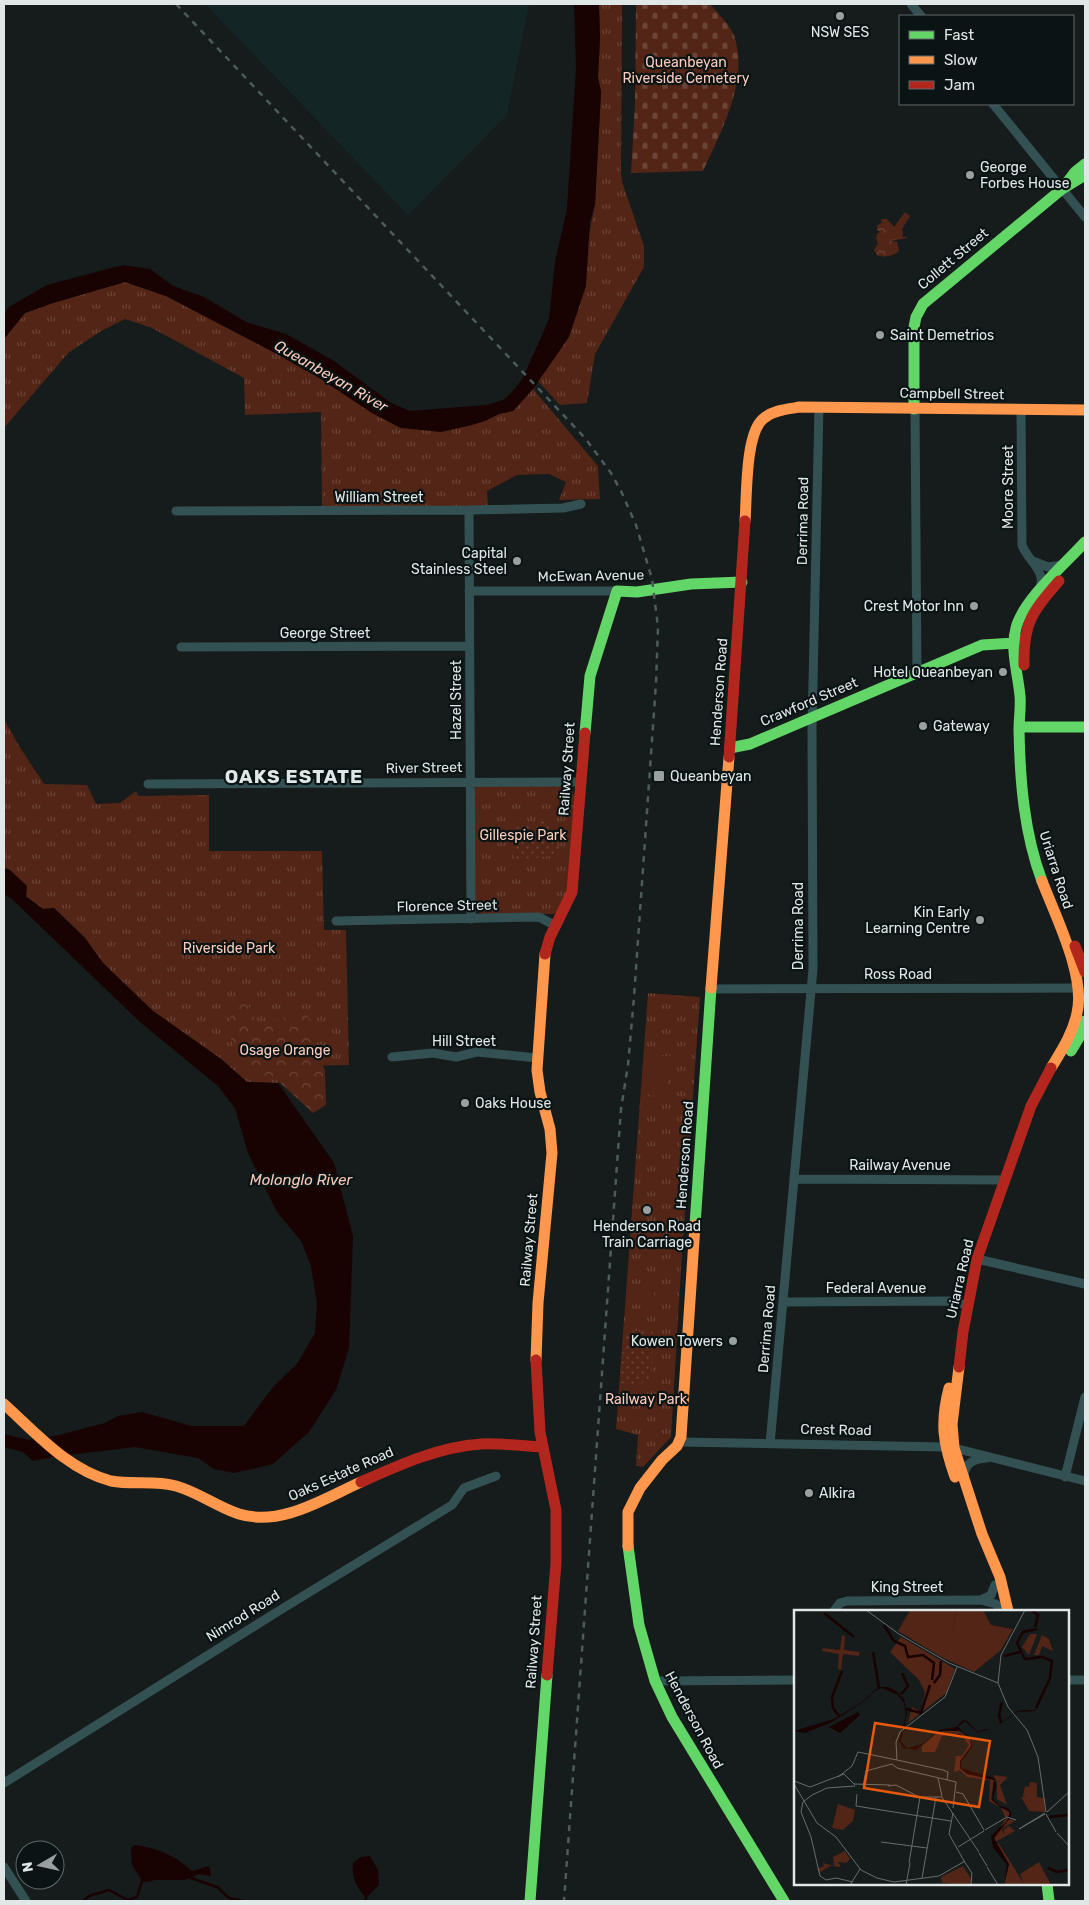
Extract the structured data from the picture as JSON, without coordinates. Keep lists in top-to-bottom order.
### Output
{
  "streets": {
    "street": [
      "Collett Street",
      "Campbell Street",
      "Moore Street",
      "William Street",
      "Derrima Road",
      "McEwan Avenue",
      "George Street",
      "Henderson Road",
      "Hazel Street",
      "Crawford Street",
      "River Street",
      "Railway Street",
      "Uriarra Road",
      "Florence Street",
      "Ross Road",
      "Hill Street",
      "Railway Avenue",
      "Federal Avenue",
      "Crest Road",
      "Oaks Estate Road",
      "King Street",
      "Nimrod Road"
    ]
  },
  "crossings": [
    ["Collett Street", "Campbell Street"],
    ["Collett Street", "Crawford Street"],
    ["Campbell Street", "Moore Street"],
    ["Campbell Street", "Derrima Road"],
    ["Campbell Street", "Henderson Road"],
    ["William Street", "Hazel Street"],
    ["Derrima Road", "Henderson Road"],
    ["Derrima Road", "Crawford Street"],
    ["Derrima Road", "Ross Road"],
    ["Derrima Road", "Railway Avenue"],
    ["Derrima Road", "Federal Avenue"],
    ["Derrima Road", "Crest Road"],
    ["McEwan Avenue", "Henderson Road"],
    ["McEwan Avenue", "Hazel Street"],
    ["McEwan Avenue", "Railway Street"],
    ["George Street", "Hazel Street"],
    ["Henderson Road", "Crawford Street"],
    ["Henderson Road", "Ross Road"],
    ["Henderson Road", "Crest Road"],
    ["Hazel Street", "River Street"],
    ["Hazel Street", "Florence Street"],
    ["Crawford Street", "Uriarra Road"],
    ["River Street", "Railway Street"],
    ["Railway Street", "Florence Street"],
    ["Railway Street", "Hill Street"],
    ["Railway Street", "Oaks Estate Road"],
    ["Uriarra Road", "Ross Road"],
    ["Uriarra Road", "Railway Avenue"],
    ["Uriarra Road", "Federal Avenue"],
    ["Uriarra Road", "Crest Road"]
  ],
  "districts": ["OAKS ESTATE"],
  "water": ["Queanbeyan River", "Molonglo River"],
  "parks": [
    "Queanbeyan Riverside Cemetery",
    "Gillespie Park",
    "Riverside Park",
    "Osage Orange",
    "Railway Park"
  ],
  "places": {
    "other": [
      "NSW SES",
      "George Forbes House",
      "Saint Demetrios",
      "Capital Stainless Steel",
      "Crest Motor Inn",
      "Hotel Queanbeyan",
      "Gateway",
      "Kin Early Learning Centre",
      "Oaks House",
      "Henderson Road Train Carriage",
      "Kowen Towers",
      "Alkira"
    ],
    "transit": ["Queanbeyan"]
  },
  "legend": ["Fast", "Slow", "Jam"],
  "north": "left"
}
